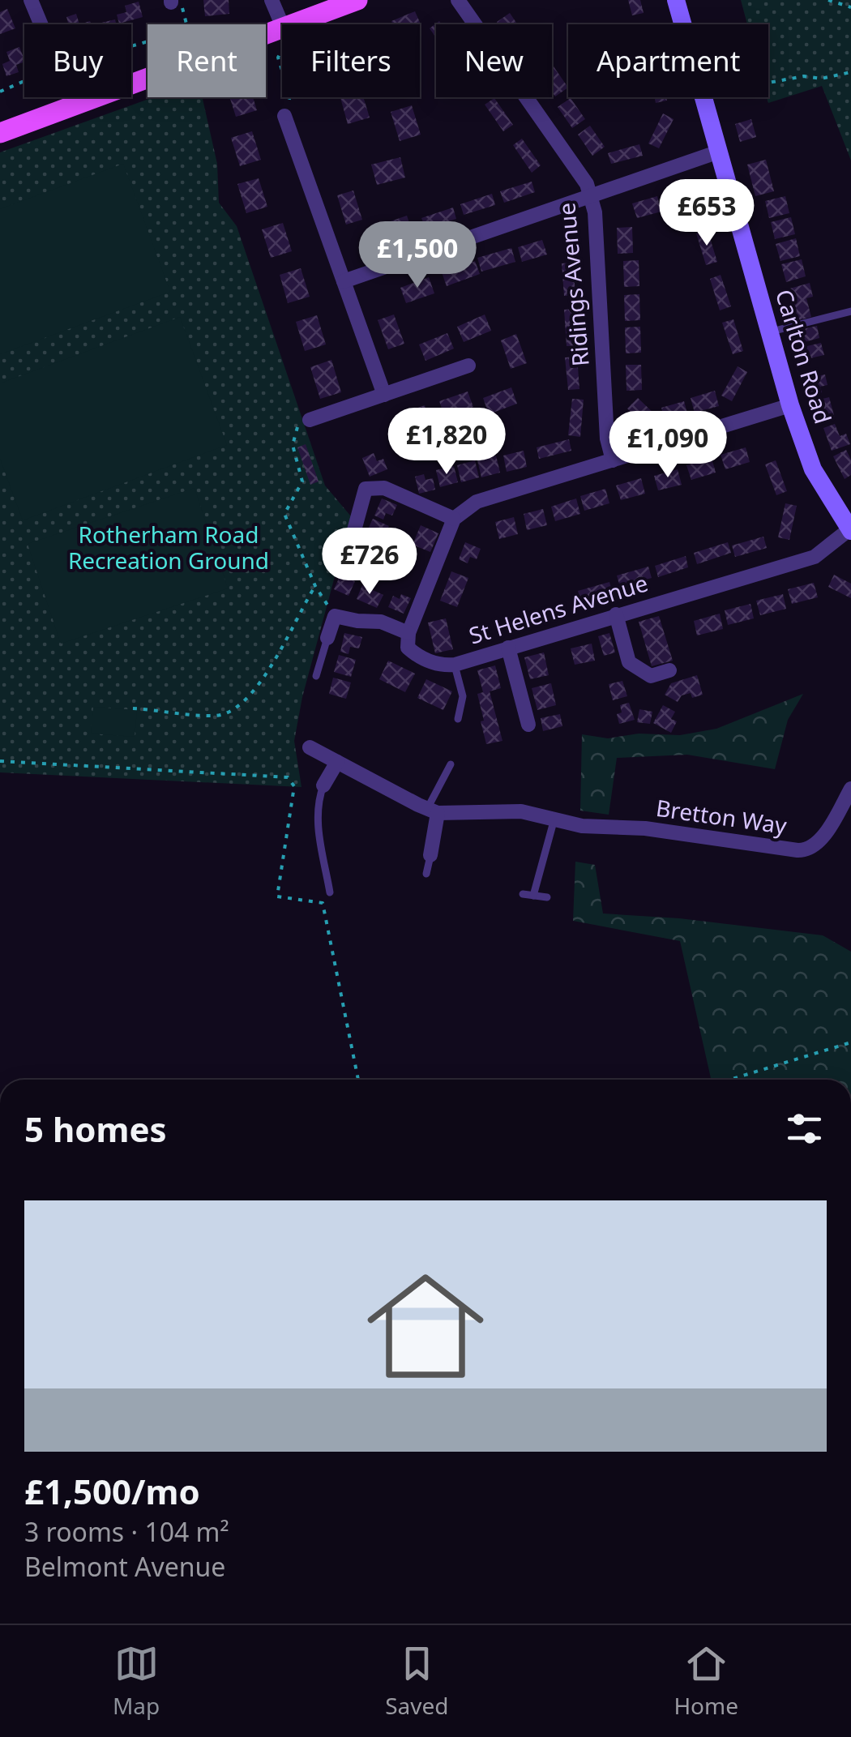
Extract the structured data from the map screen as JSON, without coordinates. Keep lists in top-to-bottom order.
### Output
{
  "streets": {
    "main road": ["Carlton Road"],
    "street": ["Ridings Avenue", "St Helens Avenue", "Bretton Way"]
  },
  "crossings": [
    ["Carlton Road", "St Helens Avenue"]
  ],
  "parks": ["Rotherham Road Recreation Ground"],
  "page": {
    "chip": [
      "Buy",
      "Rent",
      "Filters",
      "New",
      "Apartment"
    ],
    "price": [
      "£653",
      "£1,500",
      "£1,820",
      "£1,090",
      "£726"
    ],
    "heading": "5 homes",
    "list": [
      {
        "name": "£1,500/mo",
        "note": "3 rooms · 104 m² · Belmont Avenue"
      }
    ],
    "tabs": ["Map", "Saved", "Home"]
  }
}
